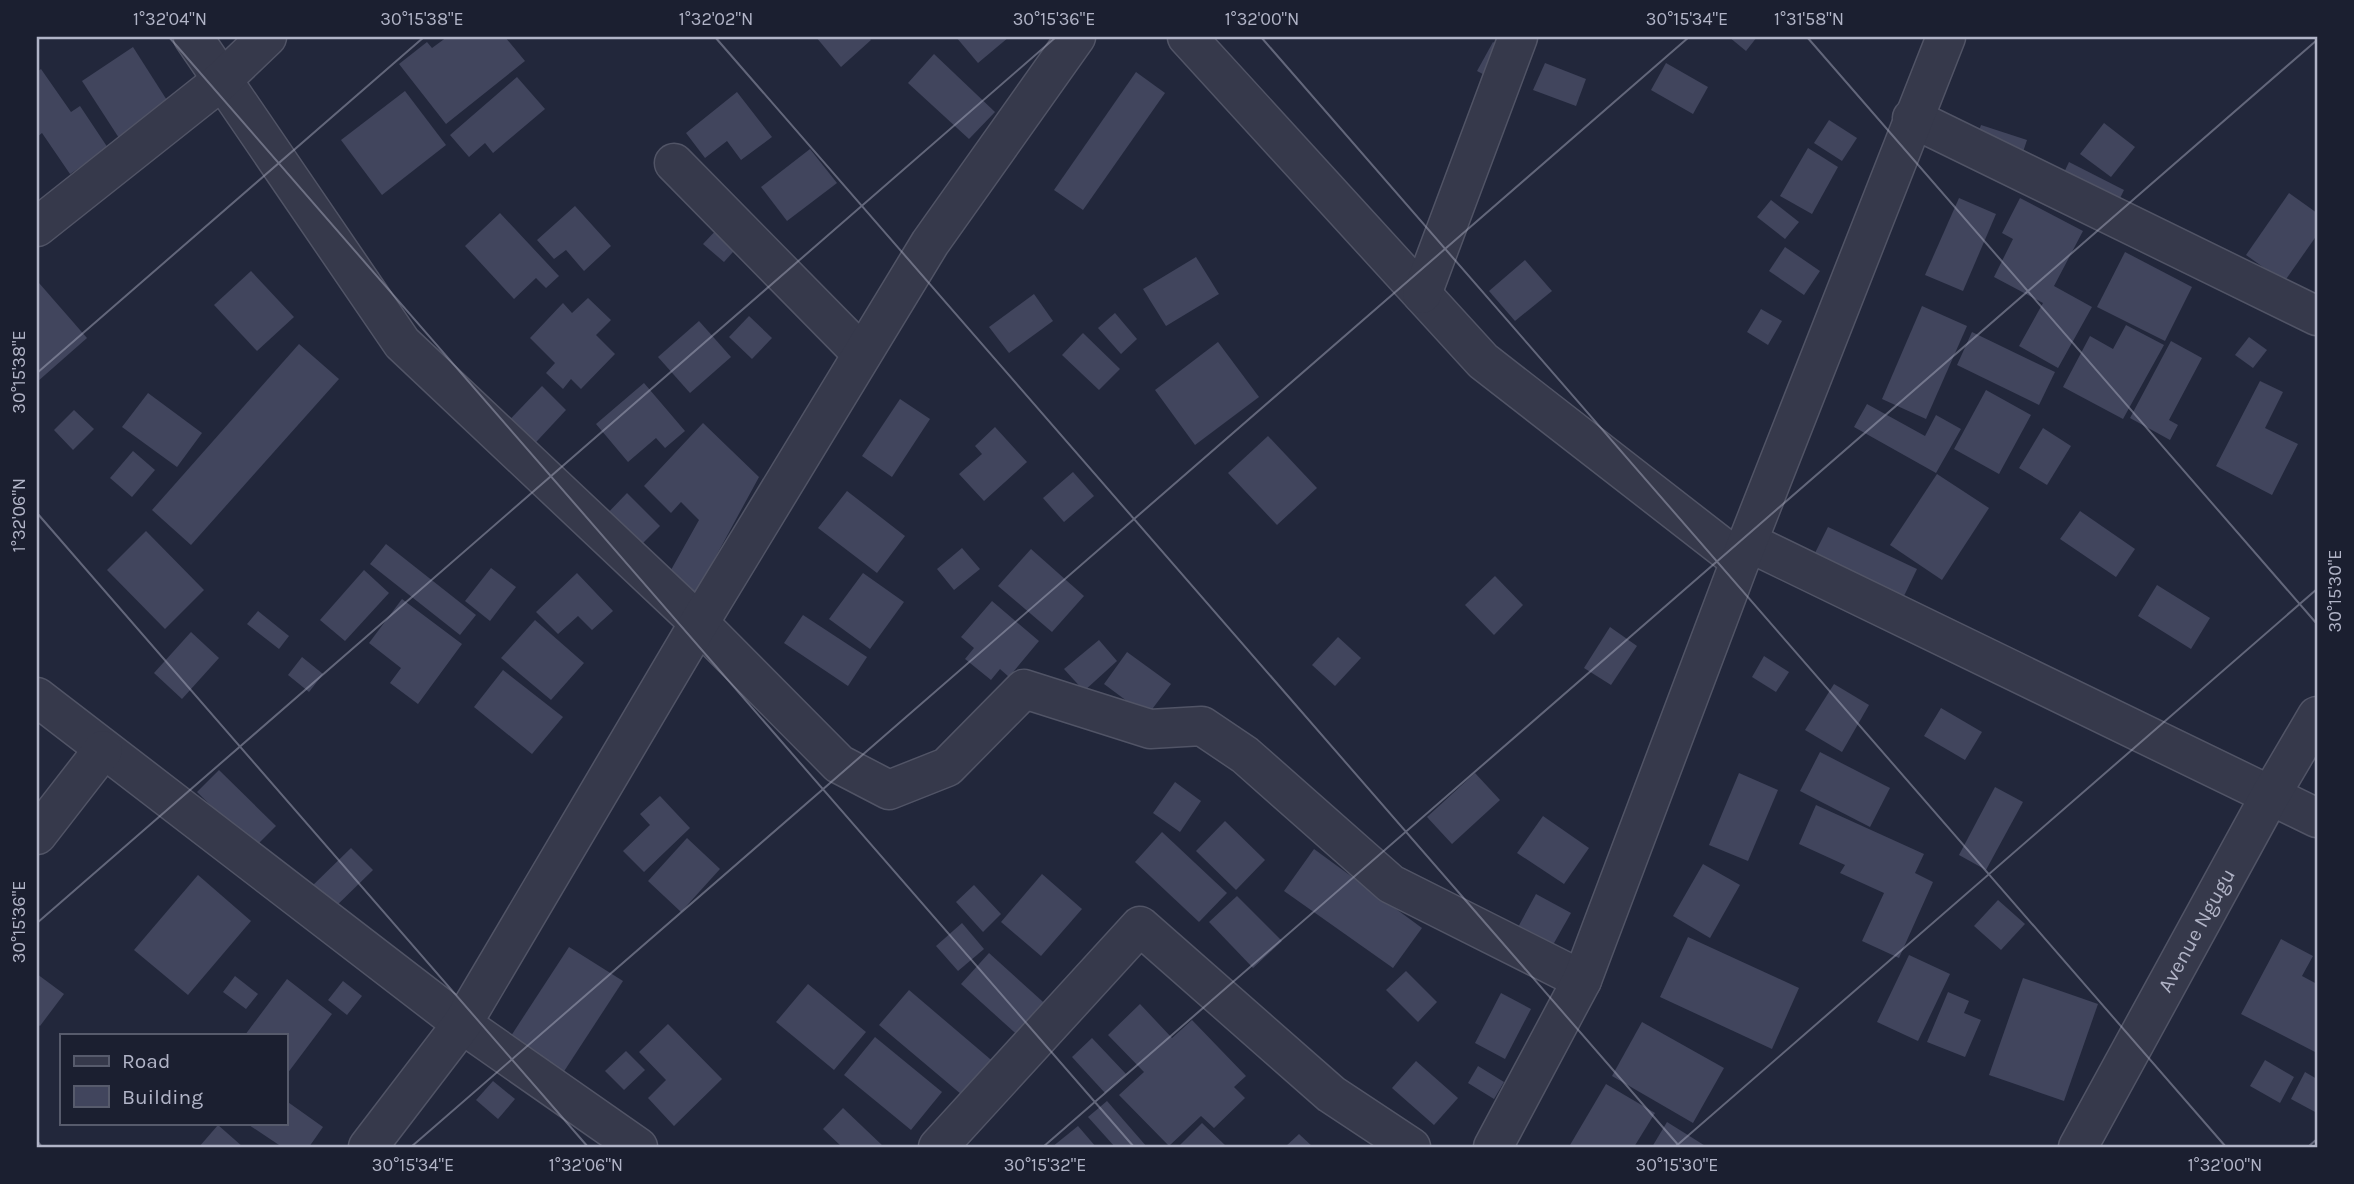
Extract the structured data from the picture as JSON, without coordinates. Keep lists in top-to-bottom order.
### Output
{
  "streets": {
    "street": ["Avenue Ngugu"]
  },
  "legend": ["Road", "Building"],
  "coordinates": [
    "1°32'04\"N",
    "30°15'38\"E",
    "1°32'02\"N",
    "30°15'36\"E",
    "1°32'00\"N",
    "30°15'34\"E",
    "1°31'58\"N",
    "1°32'06\"N",
    "30°15'30\"E",
    "30°15'32\"E"
  ]
}
